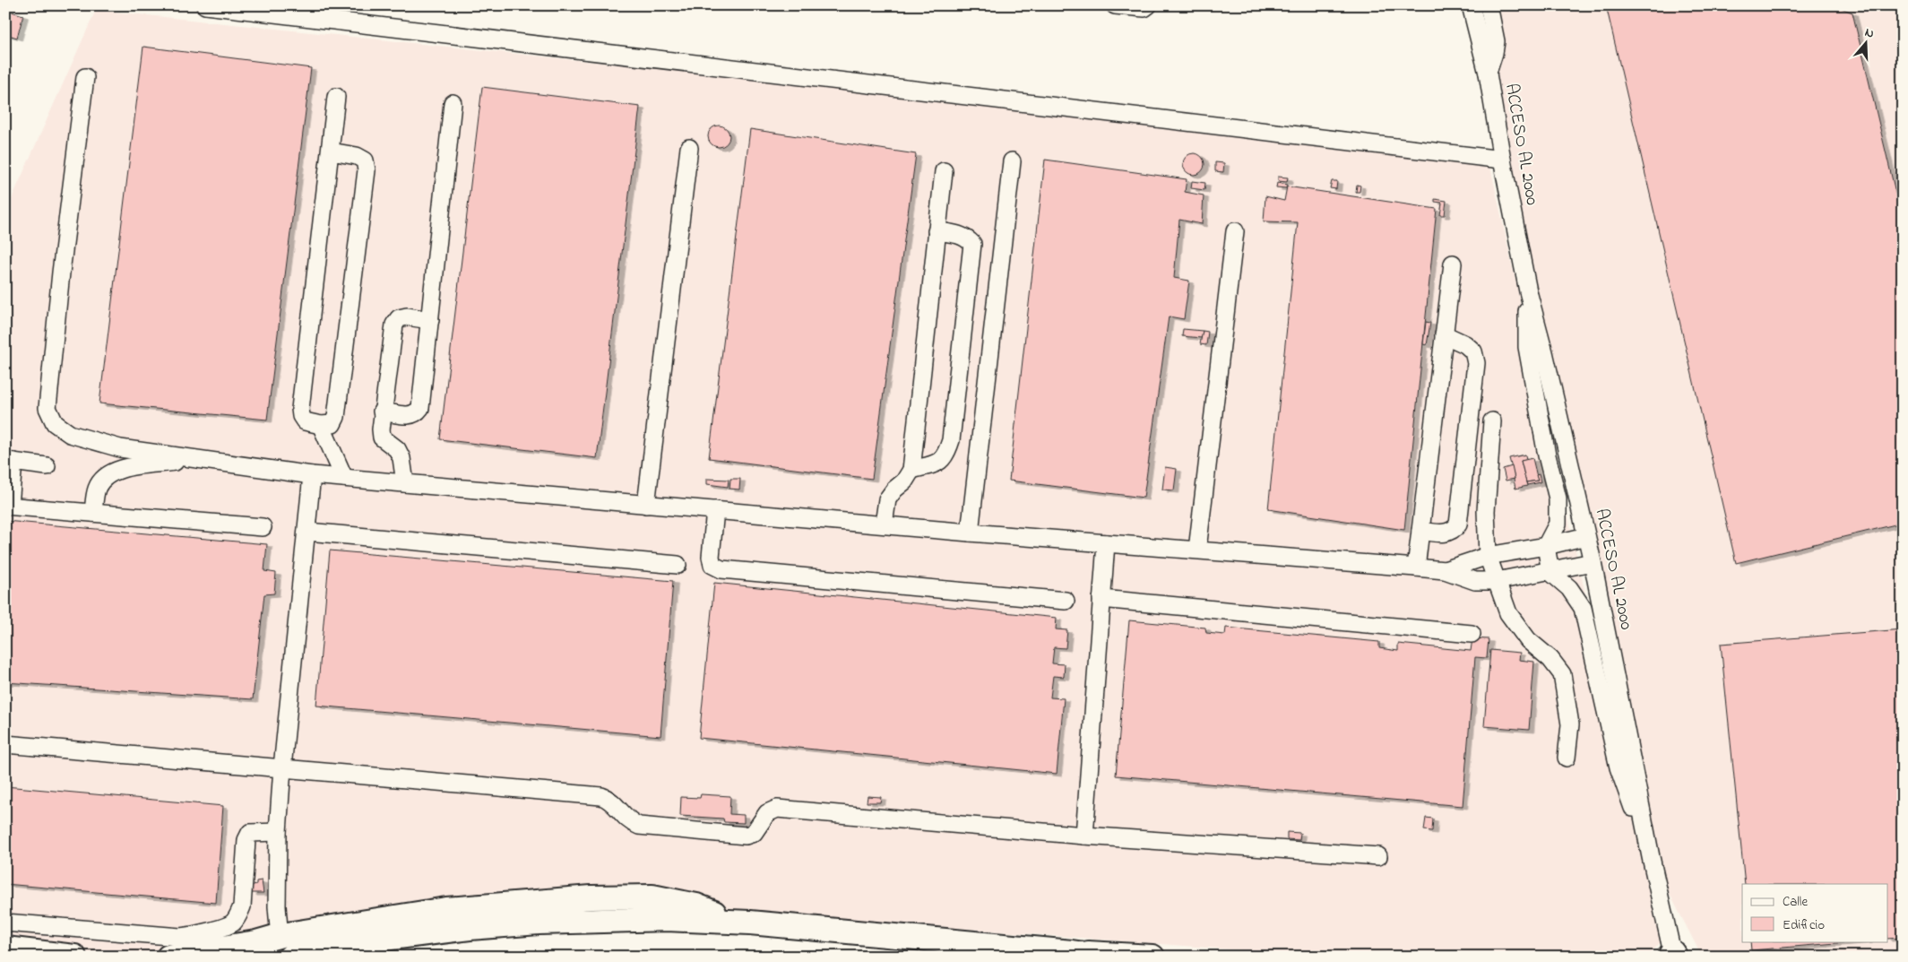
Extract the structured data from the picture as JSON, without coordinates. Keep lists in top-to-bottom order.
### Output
{
  "streets": {
    "street": ["ACCESO AL 2000"]
  },
  "legend": ["Calle", "Edificio"],
  "north": "top"
}
